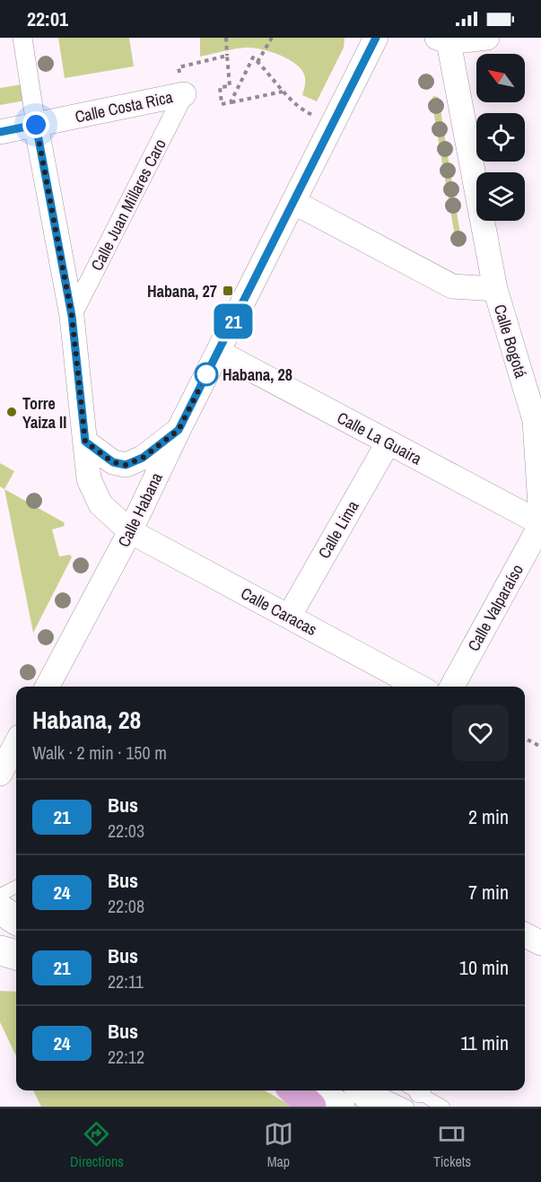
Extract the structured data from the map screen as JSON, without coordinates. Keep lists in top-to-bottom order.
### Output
{
  "streets": {
    "street": [
      "Calle Costa Rica",
      "Calle Juan Millares Caro",
      "Calle Bogotá",
      "Calle La Guaira",
      "Calle Habana",
      "Calle Lima",
      "Calle Valparaíso",
      "Calle Caracas"
    ]
  },
  "crossings": [
    ["Calle Costa Rica", "Calle Juan Millares Caro"],
    ["Calle Costa Rica", "Calle Caracas"],
    ["Calle Juan Millares Caro", "Calle Caracas"],
    ["Calle Bogotá", "Calle La Guaira"],
    ["Calle Bogotá", "Calle Habana"],
    ["Calle Bogotá", "Calle Valparaíso"],
    ["Calle La Guaira", "Calle Habana"],
    ["Calle La Guaira", "Calle Lima"],
    ["Calle La Guaira", "Calle Valparaíso"],
    ["Calle Habana", "Calle Caracas"],
    ["Calle Lima", "Calle Caracas"]
  ],
  "places": {
    "transit": ["Habana, 27"],
    "other": ["Habana, 28", "Torre Yaiza II"]
  },
  "lines": ["bus line 21"],
  "north": "top left",
  "page": {
    "status": "22:01",
    "on_map": "21",
    "heading": ["Habana, 28", "Walk · 2 min · 150 m"],
    "list": [
      {
        "mark": "21",
        "name": "Bus",
        "note": "22:03",
        "value": "2 min"
      },
      {
        "mark": "24",
        "name": "Bus",
        "note": "22:08",
        "value": "7 min"
      },
      {
        "mark": "21",
        "name": "Bus",
        "note": "22:11",
        "value": "10 min"
      },
      {
        "mark": "24",
        "name": "Bus",
        "note": "22:12",
        "value": "11 min"
      }
    ],
    "tabs": ["Directions", "Map", "Tickets"]
  }
}
